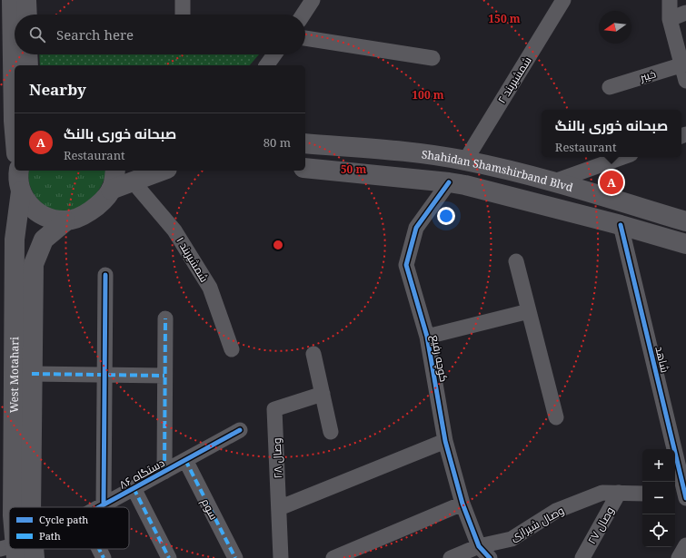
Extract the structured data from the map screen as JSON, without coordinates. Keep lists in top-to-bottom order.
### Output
{
  "streets": {
    "main road": ["Shahidan Shamshirband Blvd", "West Motahari"],
    "street": [
      "خیبر",
      "شمشیربند ۲",
      "شمشیربند ۱",
      "کوچه رفیع",
      "شاهد",
      "وصال ۲۸",
      "دستگاه ۸۶",
      "سوم",
      "وصال شیرازی",
      "وصال ۲۷"
    ]
  },
  "crossings": [
    ["شمشیربند ۲", "Shahidan Shamshirband Blvd"],
    ["Shahidan Shamshirband Blvd", "کوچه رفیع"],
    ["Shahidan Shamshirband Blvd", "شاهد"],
    ["کوچه رفیع", "وصال شیرازی"],
    ["دستگاه ۸۶", "سوم"],
    ["وصال شیرازی", "وصال ۲۷"]
  ],
  "legend": ["Cycle path", "Path"],
  "north": "left",
  "page": {
    "search": "Search here",
    "heading": "Nearby",
    "popup": ["صبحانه خوری بالنگ", "Restaurant"],
    "list": [
      {
        "mark": "A",
        "name": "صبحانه خوری بالنگ",
        "note": "Restaurant",
        "value": "80 m"
      }
    ],
    "pins": "A",
    "map_buttons": ["+", "−"]
  },
  "rings": ["150 m", "100 m", "50 m"]
}
